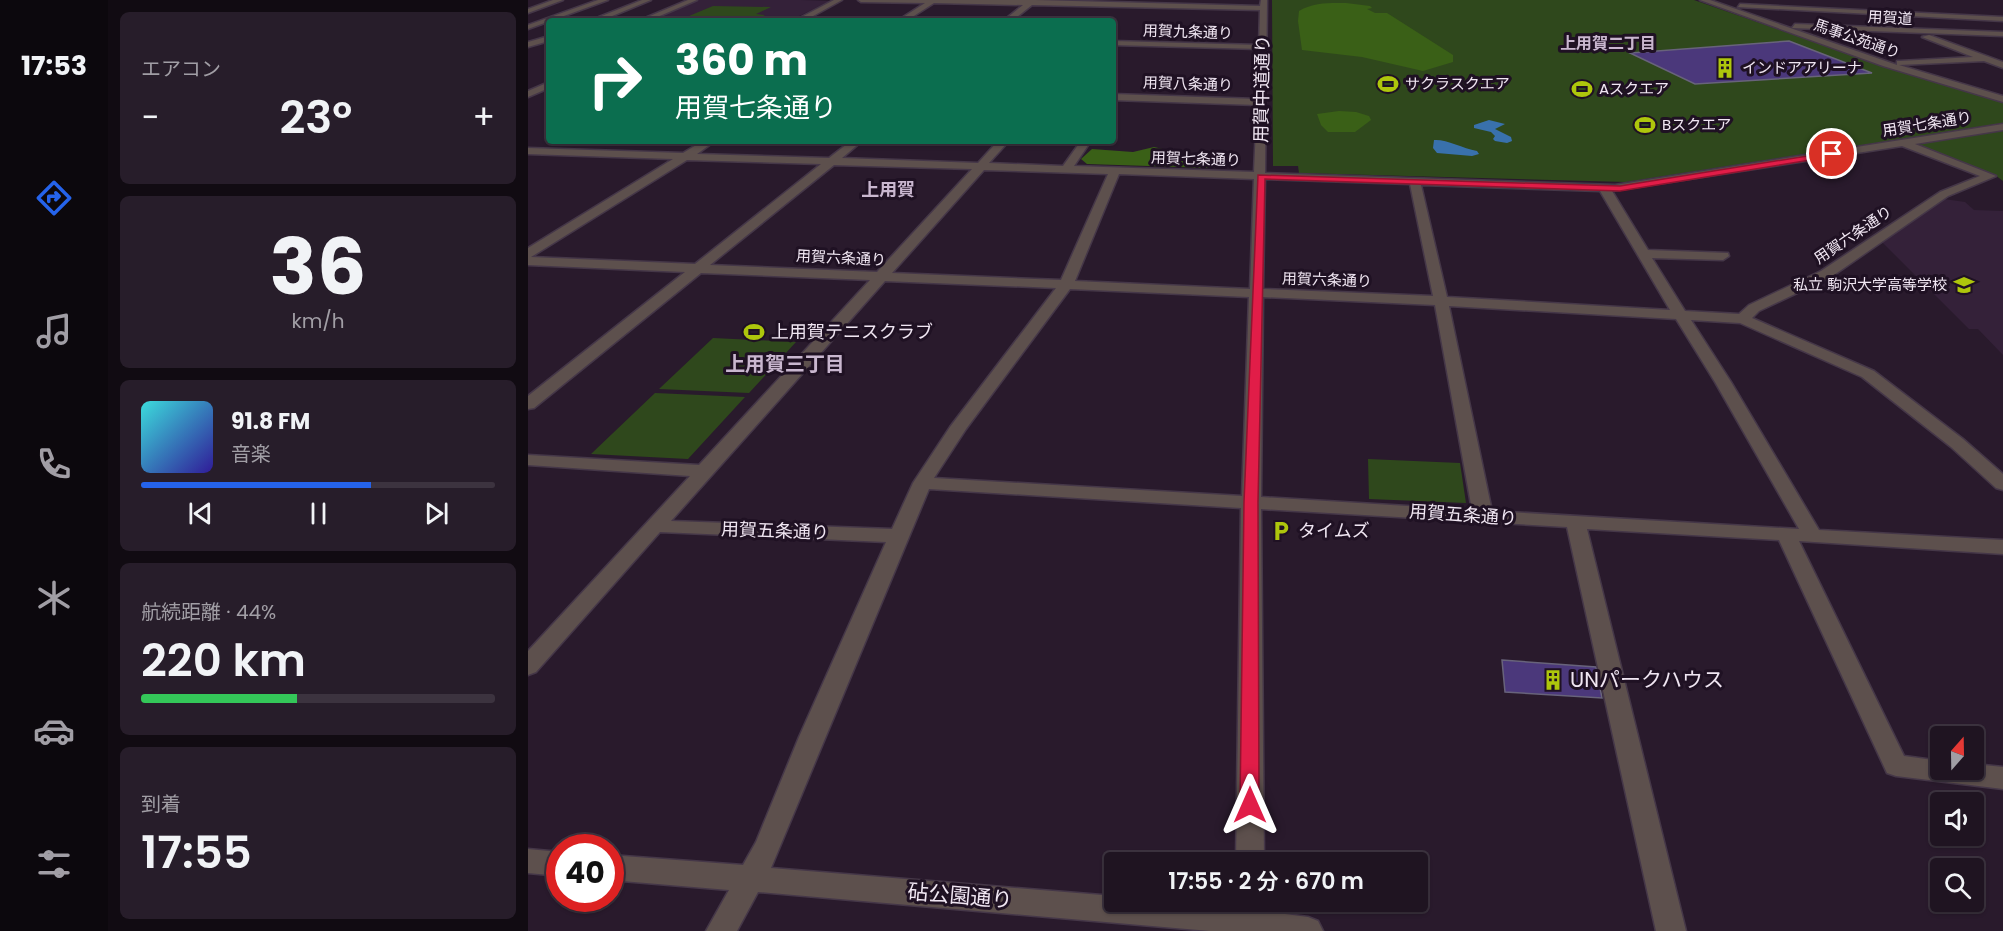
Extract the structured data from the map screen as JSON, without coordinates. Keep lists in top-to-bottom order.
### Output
{
  "streets": {
    "street": [
      "用賀道",
      "用賀九条通り",
      "馬事公苑通り",
      "用賀八条通り",
      "用賀中道通り",
      "用賀七条通り",
      "用賀六条通り",
      "用賀五条通り",
      "砧公園通り"
    ]
  },
  "crossings": [
    ["用賀道", "馬事公苑通り"],
    ["用賀九条通り", "用賀中道通り"],
    ["用賀八条通り", "用賀中道通り"],
    ["用賀中道通り", "用賀七条通り"],
    ["用賀中道通り", "用賀六条通り"],
    ["用賀中道通り", "用賀五条通り"],
    ["用賀七条通り", "用賀六条通り"]
  ],
  "districts": ["上用賀二丁目", "上用賀", "上用賀三丁目"],
  "places": {
    "building": ["インドアアリーナ", "UNパークハウス"],
    "sports": [
      "サクラスクエア",
      "Aスクエア",
      "Bスクエア",
      "上用賀テニスクラブ"
    ],
    "school or university": ["私立 駒沢大学高等学校"],
    "parking": ["タイムズ"]
  },
  "north": "top",
  "page": {
    "tabs": "17:53",
    "tile": [
      "エアコン",
      ["36", "km/h"],
      ["航続距離 · 44%", "220 km"],
      ["到着", "17:55"]
    ],
    "turn": ["360 m", "用賀七条通り"],
    "heat": ["−", "23°", "+"],
    "song": ["91.8 FM", "音楽"],
    "limit": "40",
    "trip": "17:55 · 2 分 · 670 m"
  }
}
